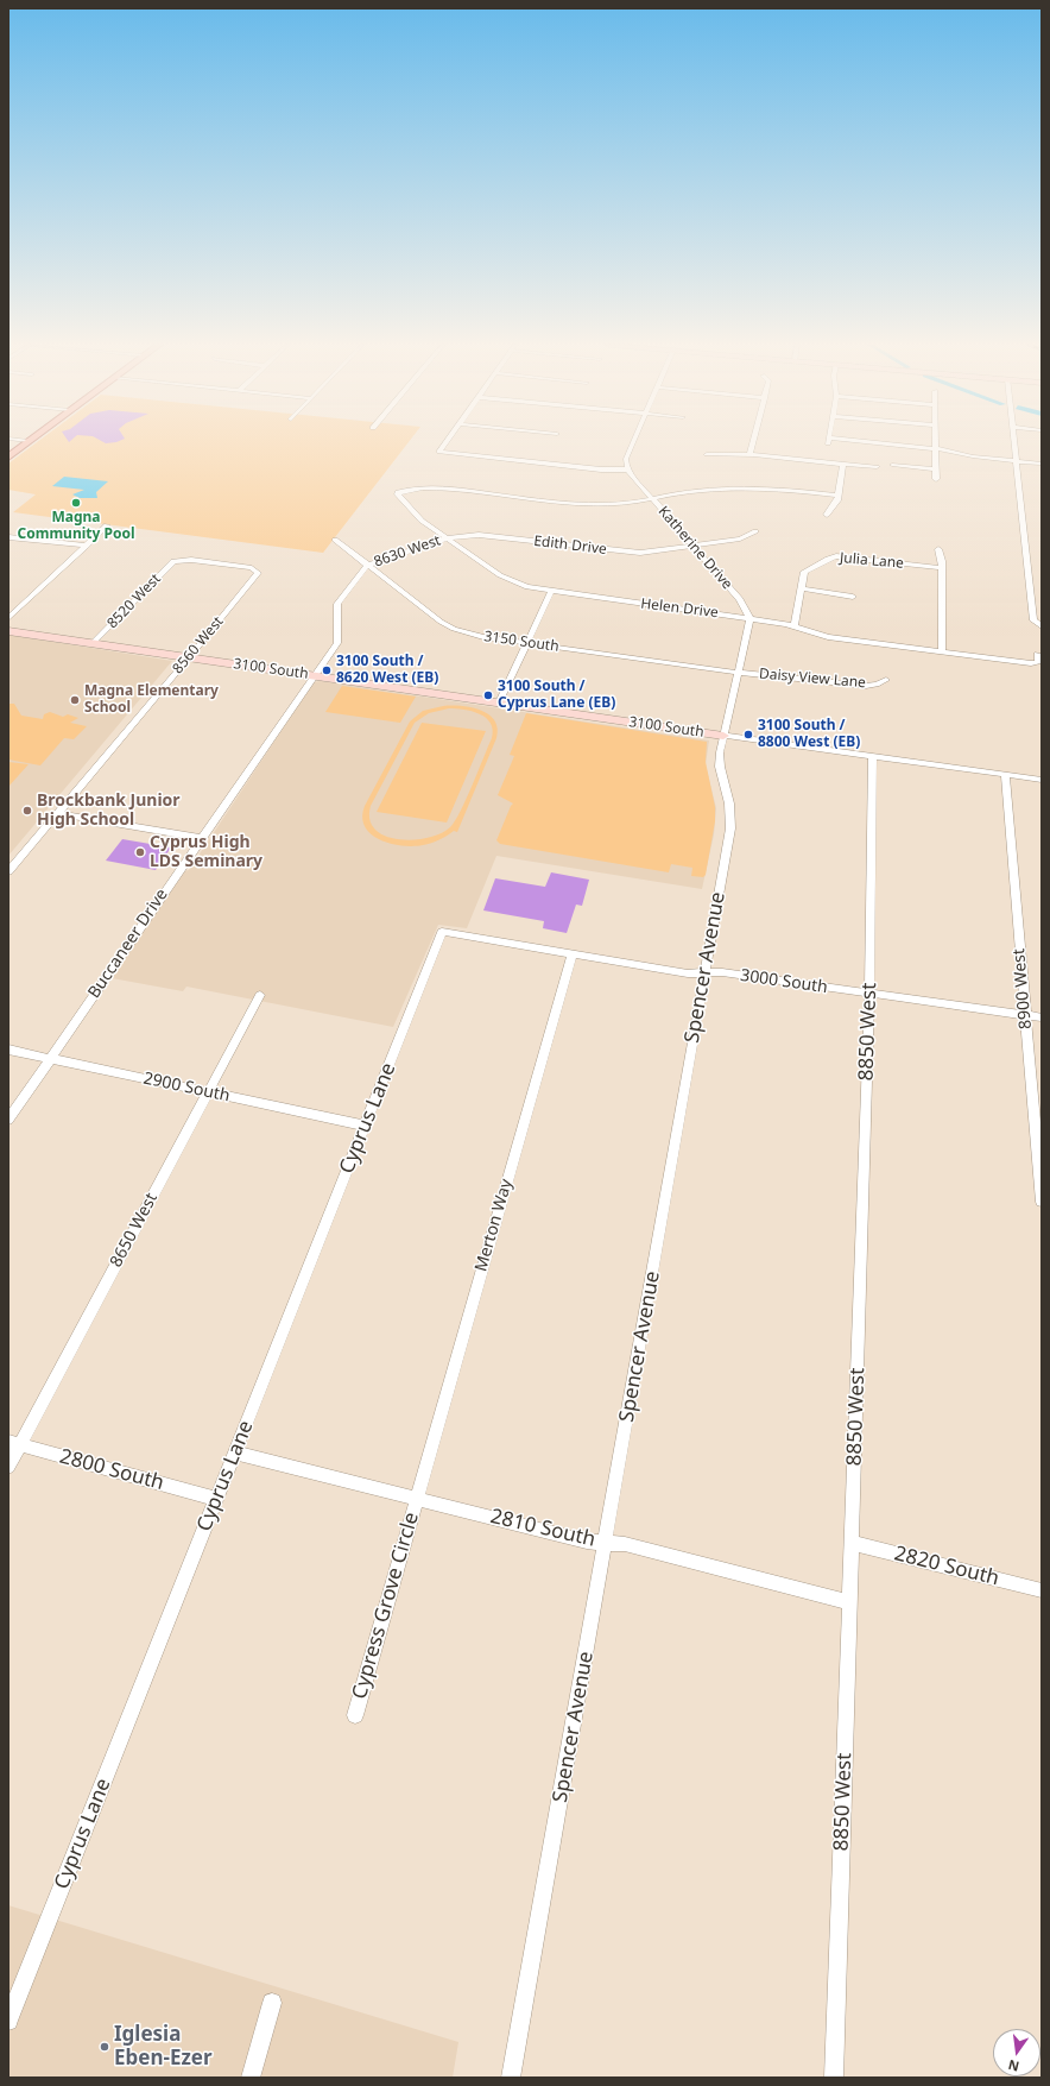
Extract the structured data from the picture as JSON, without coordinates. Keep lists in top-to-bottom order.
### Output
{
  "streets": {
    "street": [
      "Edith Drive",
      "Katherine Drive",
      "8630 West",
      "Julia Lane",
      "8520 West",
      "Helen Drive",
      "3150 South",
      "8560 West",
      "3100 South",
      "Daisy View Lane",
      "Buccaneer Drive",
      "Spencer Avenue",
      "3000 South",
      "8900 West",
      "8850 West",
      "2900 South",
      "Cyprus Lane",
      "Merton Way",
      "8650 West",
      "2800 South",
      "2810 South",
      "2820 South",
      "Cypress Grove Circle"
    ]
  },
  "crossings": [
    ["Edith Drive", "Katherine Drive"],
    ["Edith Drive", "8630 West"],
    ["Edith Drive", "Helen Drive"],
    ["Katherine Drive", "Helen Drive"],
    ["Katherine Drive", "Spencer Avenue"],
    ["8630 West", "Helen Drive"],
    ["8630 West", "3150 South"],
    ["8630 West", "Buccaneer Drive"],
    ["Julia Lane", "Helen Drive"],
    ["8520 West", "8560 West"],
    ["8520 West", "3100 South"],
    ["Helen Drive", "Spencer Avenue"],
    ["3150 South", "Daisy View Lane"],
    ["3150 South", "Buccaneer Drive"],
    ["3150 South", "Spencer Avenue"],
    ["8560 West", "3100 South"],
    ["3100 South", "Buccaneer Drive"],
    ["3100 South", "Spencer Avenue"],
    ["3100 South", "8900 West"],
    ["3100 South", "8850 West"],
    ["Daisy View Lane", "Spencer Avenue"],
    ["Buccaneer Drive", "2900 South"],
    ["Spencer Avenue", "3000 South"],
    ["Spencer Avenue", "2810 South"],
    ["3000 South", "8900 West"],
    ["3000 South", "8850 West"],
    ["3000 South", "Cyprus Lane"],
    ["3000 South", "Merton Way"],
    ["8850 West", "2810 South"],
    ["8850 West", "2820 South"],
    ["2900 South", "Cyprus Lane"],
    ["2900 South", "8650 West"],
    ["Cyprus Lane", "2800 South"],
    ["Cyprus Lane", "2810 South"],
    ["Merton Way", "2810 South"],
    ["Merton Way", "Cypress Grove Circle"],
    ["8650 West", "2800 South"],
    ["2810 South", "Cypress Grove Circle"]
  ],
  "places": [
    "Magna Community Pool",
    "3100 South / 8620 West (EB)",
    "3100 South / Cyprus Lane (EB)",
    "Magna Elementary School",
    "3100 South / 8800 West (EB)",
    "Brockbank Junior High School",
    "Cyprus High LDS Seminary",
    "Iglesia Eben-Ezer"
  ],
  "north": "bottom"
}
